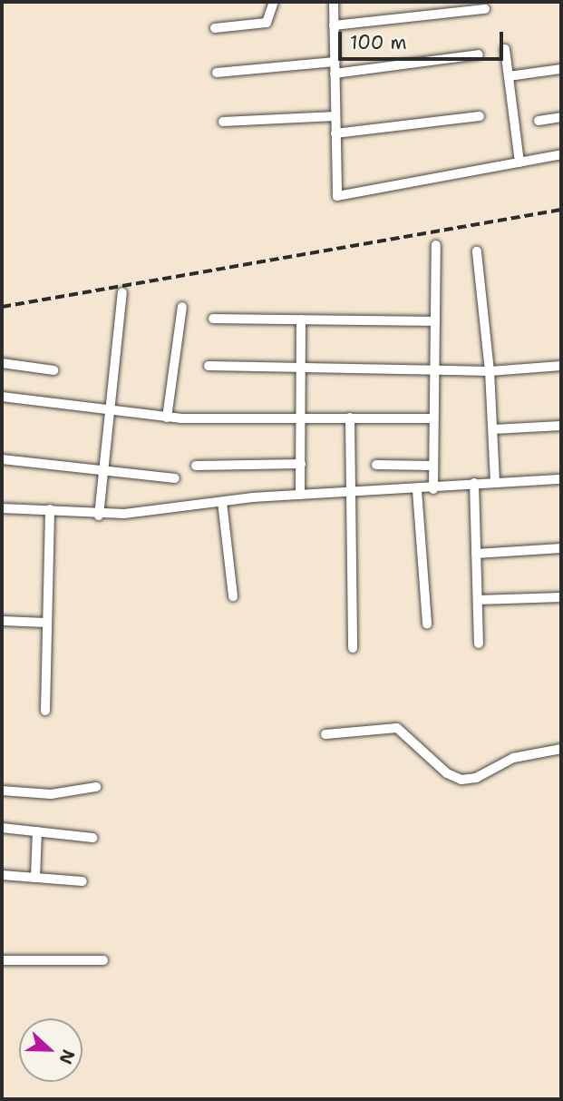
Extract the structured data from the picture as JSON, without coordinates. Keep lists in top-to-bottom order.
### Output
{
  "scale_bar": "100 m",
  "north": "right"
}
